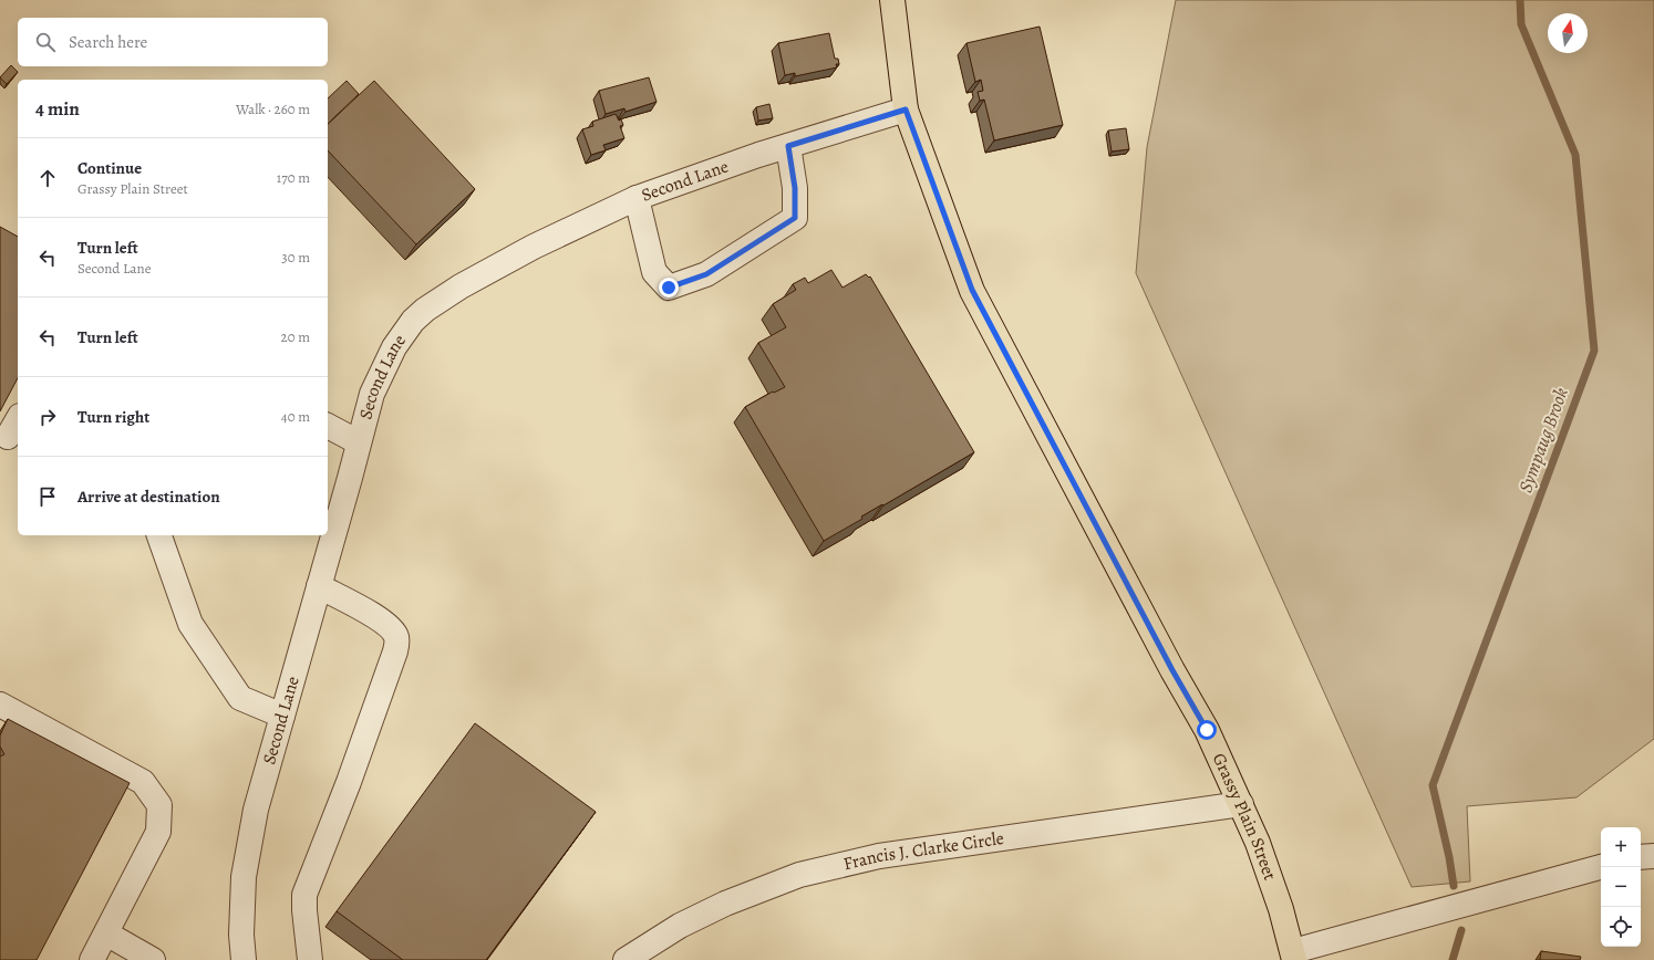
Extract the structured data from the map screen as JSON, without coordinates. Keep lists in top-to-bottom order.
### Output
{
  "streets": {
    "main road": ["Grassy Plain Street"],
    "street": ["Second Lane", "Francis J. Clarke Circle"]
  },
  "crossings": [
    ["Second Lane", "Grassy Plain Street"],
    ["Grassy Plain Street", "Francis J. Clarke Circle"]
  ],
  "water": ["Sympaug Brook"],
  "north": "top",
  "page": {
    "search": "Search here",
    "heading": ["4 min", "Walk · 260 m"],
    "list": [
      ["Continue", "Grassy Plain Street", "170 m"],
      ["Turn left", "Second Lane", "30 m"],
      ["Turn left", "20 m"],
      ["Turn right", "40 m"],
      "Arrive at destination"
    ],
    "map_buttons": ["+", "−"]
  }
}
